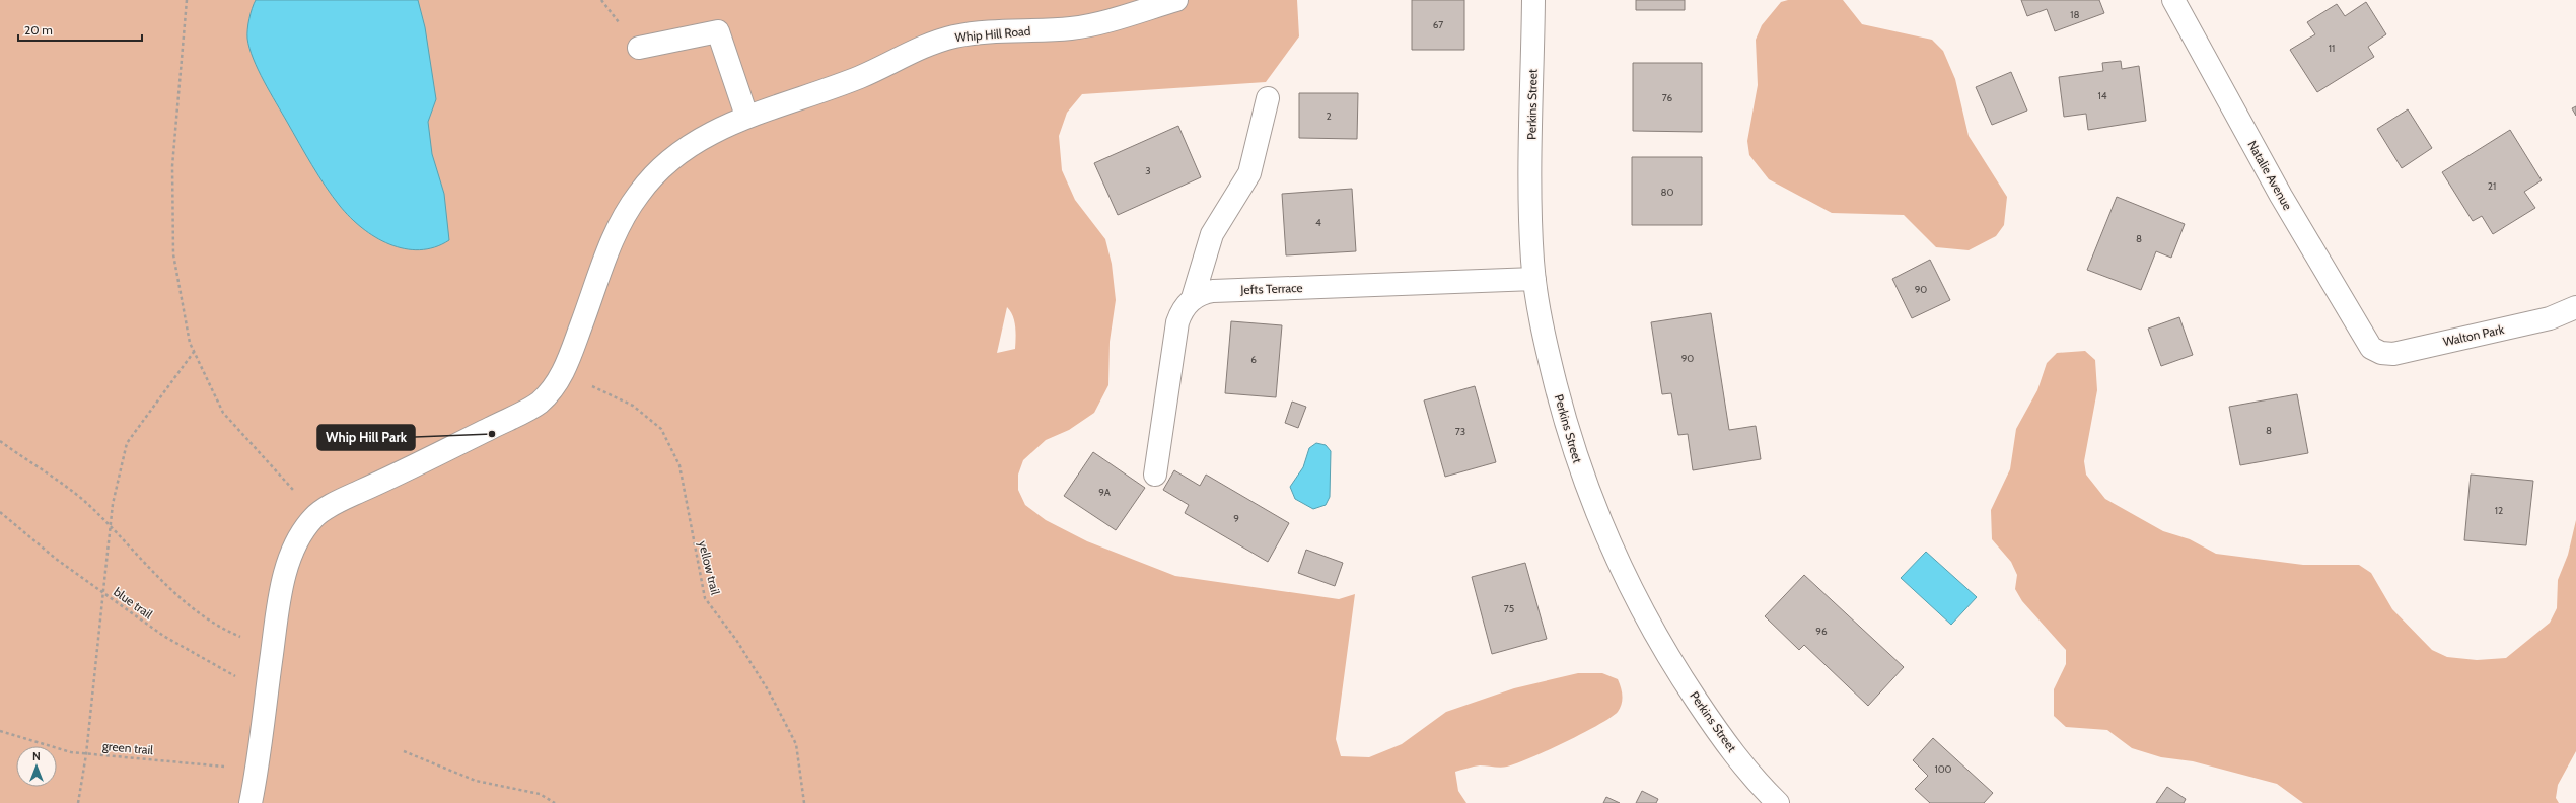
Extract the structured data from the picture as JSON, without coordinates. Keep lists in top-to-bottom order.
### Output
{
  "streets": {
    "street": [
      "Whip Hill Road",
      "Perkins Street",
      "Natalie Avenue",
      "Jefts Terrace",
      "Walton Park"
    ],
    "path": ["yellow trail", "blue trail", "green trail"]
  },
  "crossings": [
    ["Whip Hill Road", "yellow trail"],
    ["Perkins Street", "Jefts Terrace"],
    ["Natalie Avenue", "Walton Park"]
  ],
  "places": ["Whip Hill Park"],
  "house_numbers": [
    "18",
    "67",
    "11",
    "14",
    "76",
    "2",
    "3",
    "21",
    "80",
    "4",
    "8",
    "90",
    "90",
    "6",
    "8",
    "73",
    "9A",
    "12",
    "9",
    "75",
    "96",
    "100"
  ],
  "scale_bar": "20 m",
  "north": "top"
}
